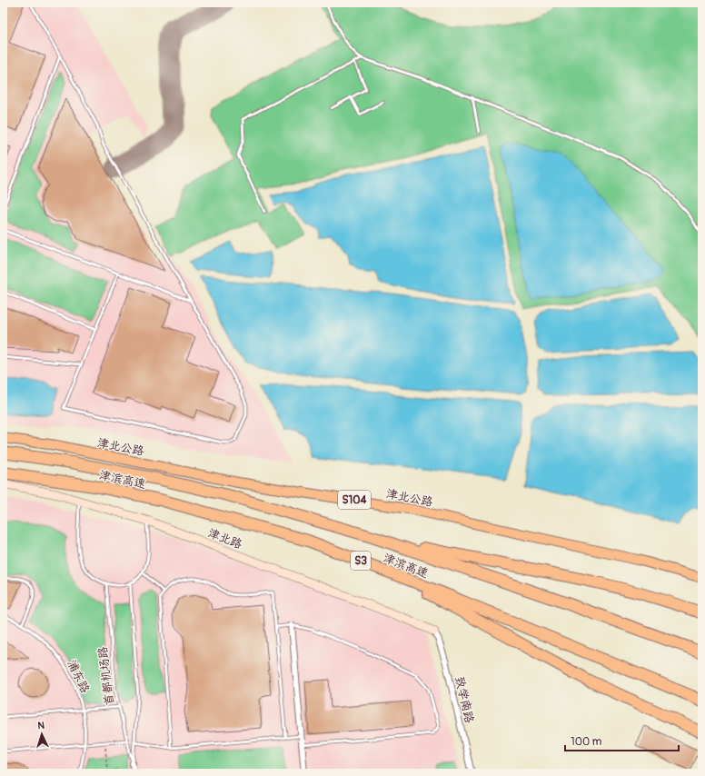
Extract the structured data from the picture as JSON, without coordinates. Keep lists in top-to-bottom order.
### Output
{
  "streets": {
    "highway": ["津滨高速", "S3"],
    "main road": ["津北公路", "S104"],
    "street": ["津北路", "首都机场路", "致学南路"],
    "lane": ["浦东路"]
  },
  "crossings": [
    ["津北路", "致学南路"]
  ],
  "scale_bar": "100 m",
  "north": "top"
}
